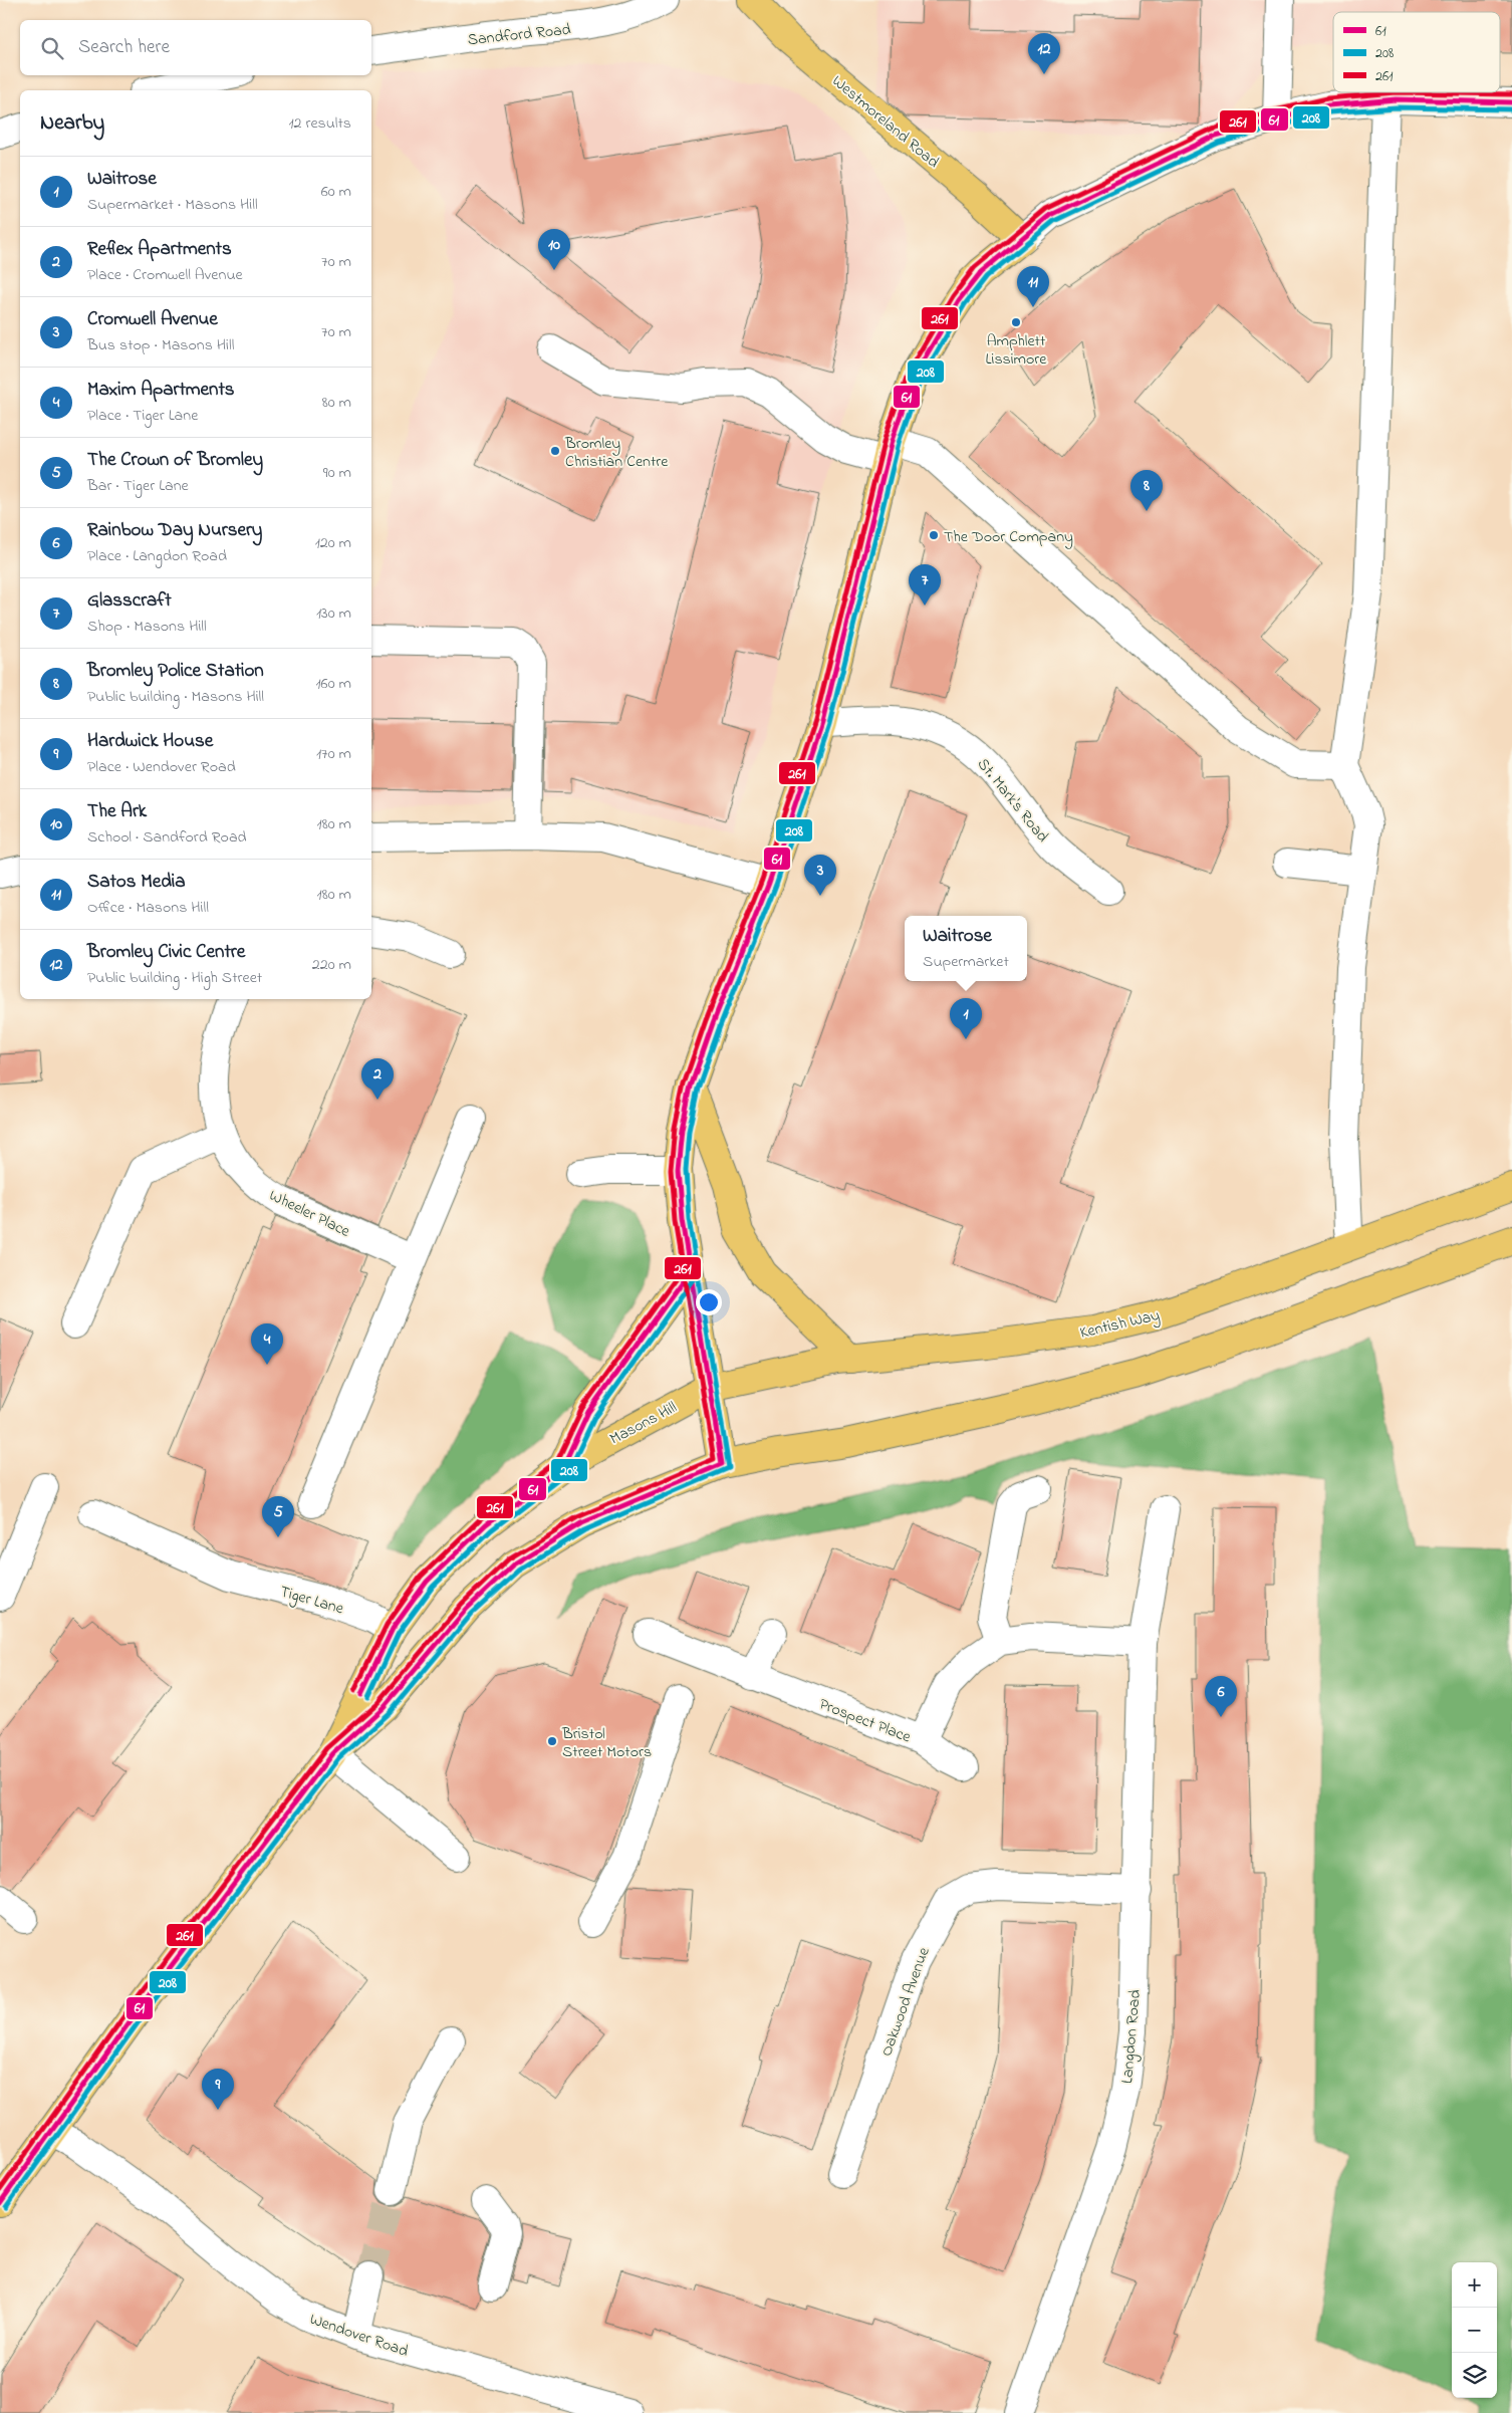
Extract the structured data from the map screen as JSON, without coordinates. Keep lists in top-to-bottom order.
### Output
{
  "streets": {
    "main road": ["Westmoreland Road", "Kentish Way", "Masons Hill"],
    "street": [
      "Sandford Road",
      "St. Mark's Road",
      "Wheeler Place",
      "Tiger Lane",
      "Prospect Place",
      "Oakwood Avenue",
      "Langdon Road",
      "Wendover Road"
    ]
  },
  "crossings": [
    ["Kentish Way", "Masons Hill"],
    ["Masons Hill", "Tiger Lane"],
    ["Masons Hill", "Wendover Road"],
    ["Prospect Place", "Langdon Road"],
    ["Oakwood Avenue", "Langdon Road"]
  ],
  "places": [
    "Amphlett Lissimore",
    "Bromley Christian Centre",
    "The Door Company",
    "Bristol Street Motors"
  ],
  "lines": ["transit line 261", "transit line 61", "transit line 208"],
  "legend": ["61", "208", "261"],
  "page": {
    "search": "Search here",
    "pins": [
      "12",
      "10",
      "11",
      "8",
      "7",
      "3",
      "1",
      "2",
      "4",
      "5",
      "6",
      "9"
    ],
    "heading": ["Nearby", "12 results"],
    "list": [
      {
        "mark": "1",
        "name": "Waitrose",
        "note": "Supermarket · Masons Hill",
        "value": "60 m"
      },
      {
        "mark": "2",
        "name": "Reflex Apartments",
        "note": "Place · Cromwell Avenue",
        "value": "70 m"
      },
      {
        "mark": "3",
        "name": "Cromwell Avenue",
        "note": "Bus stop · Masons Hill",
        "value": "70 m"
      },
      {
        "mark": "4",
        "name": "Maxim Apartments",
        "note": "Place · Tiger Lane",
        "value": "80 m"
      },
      {
        "mark": "5",
        "name": "The Crown of Bromley",
        "note": "Bar · Tiger Lane",
        "value": "90 m"
      },
      {
        "mark": "6",
        "name": "Rainbow Day Nursery",
        "note": "Place · Langdon Road",
        "value": "120 m"
      },
      {
        "mark": "7",
        "name": "Glasscraft",
        "note": "Shop · Masons Hill",
        "value": "130 m"
      },
      {
        "mark": "8",
        "name": "Bromley Police Station",
        "note": "Public building · Masons Hill",
        "value": "160 m"
      },
      {
        "mark": "9",
        "name": "Hardwick House",
        "note": "Place · Wendover Road",
        "value": "170 m"
      },
      {
        "mark": "10",
        "name": "The Ark",
        "note": "School · Sandford Road",
        "value": "180 m"
      },
      {
        "mark": "11",
        "name": "Satos Media",
        "note": "Office · Masons Hill",
        "value": "180 m"
      },
      {
        "mark": "12",
        "name": "Bromley Civic Centre",
        "note": "Public building · High Street",
        "value": "220 m"
      }
    ],
    "popup": ["Waitrose", "Supermarket"],
    "map_buttons": ["+", "−"]
  }
}
